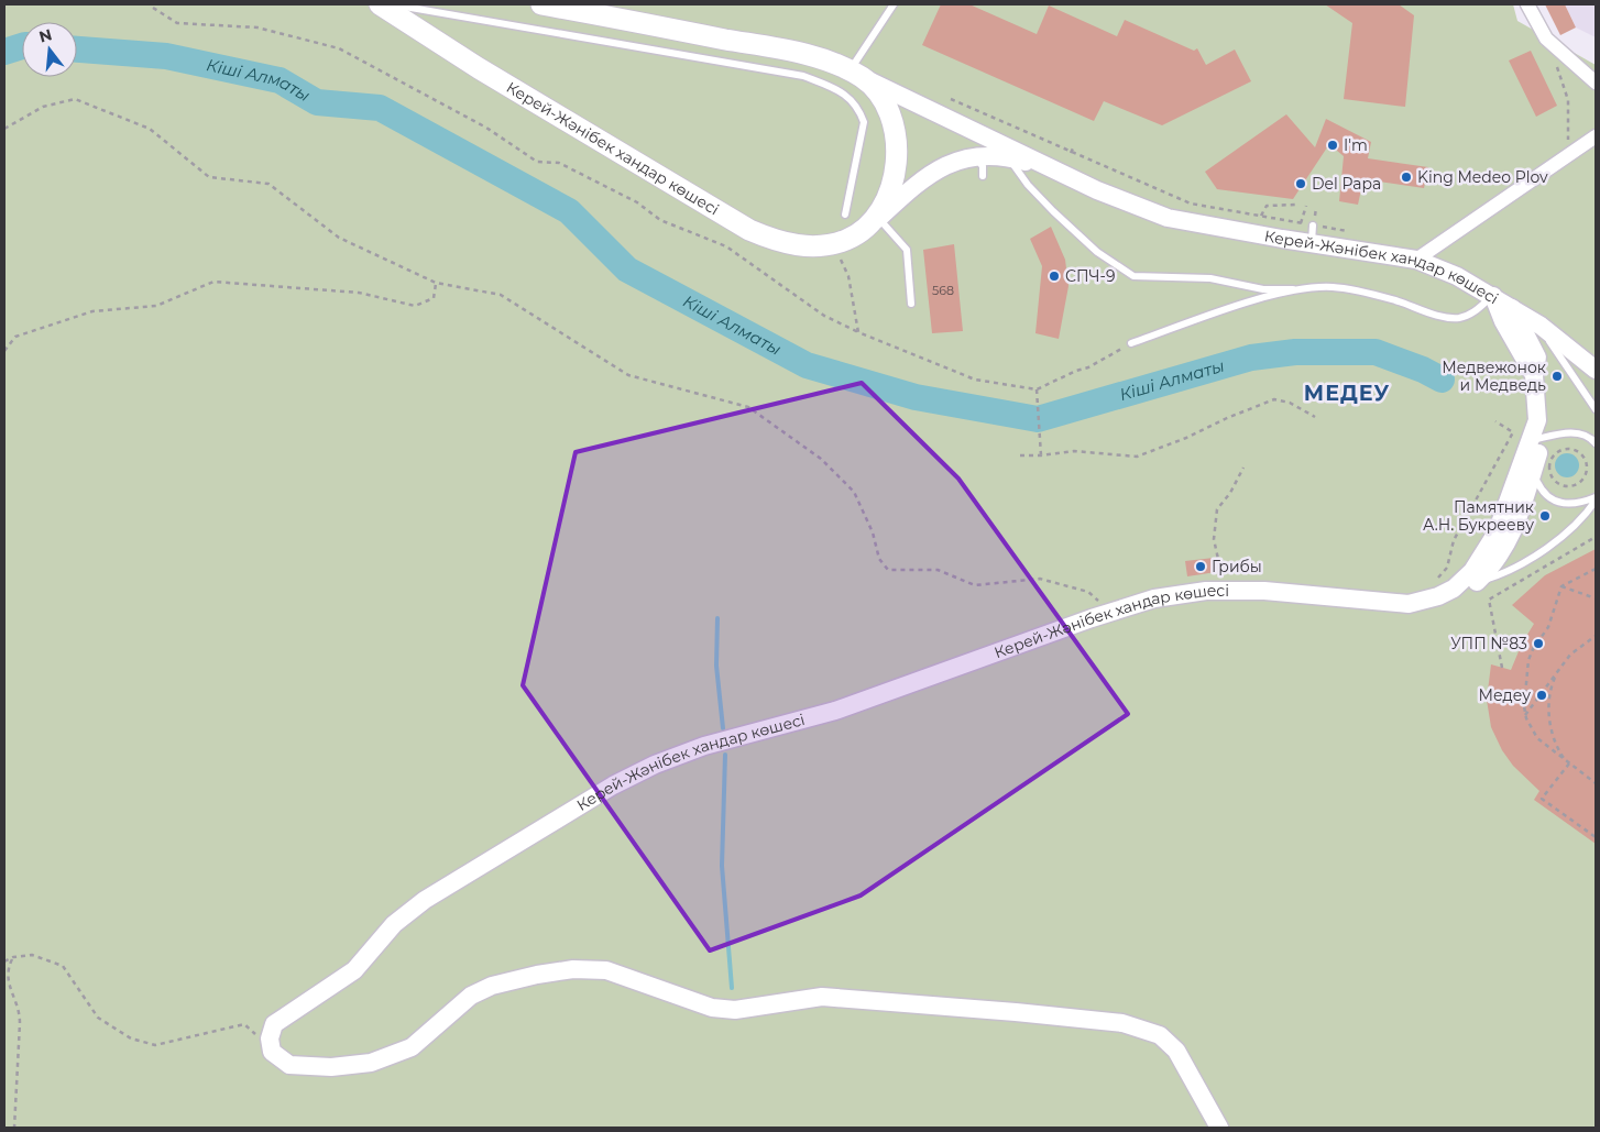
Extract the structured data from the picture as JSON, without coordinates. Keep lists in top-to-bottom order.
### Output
{
  "streets": {
    "main road": ["Керей-Жәнібек хандар көшесі"]
  },
  "districts": ["МЕДЕУ"],
  "water": ["Кіші Алматы"],
  "places": [
    "I'm",
    "King Medeo Plov",
    "Del Papa",
    "СПЧ-9",
    "Медвежонок и Медведь",
    "Памятник А.Н. Букрееву",
    "Грибы",
    "УПП №83",
    "Медеу"
  ],
  "house_numbers": ["568"],
  "north": "top"
}
